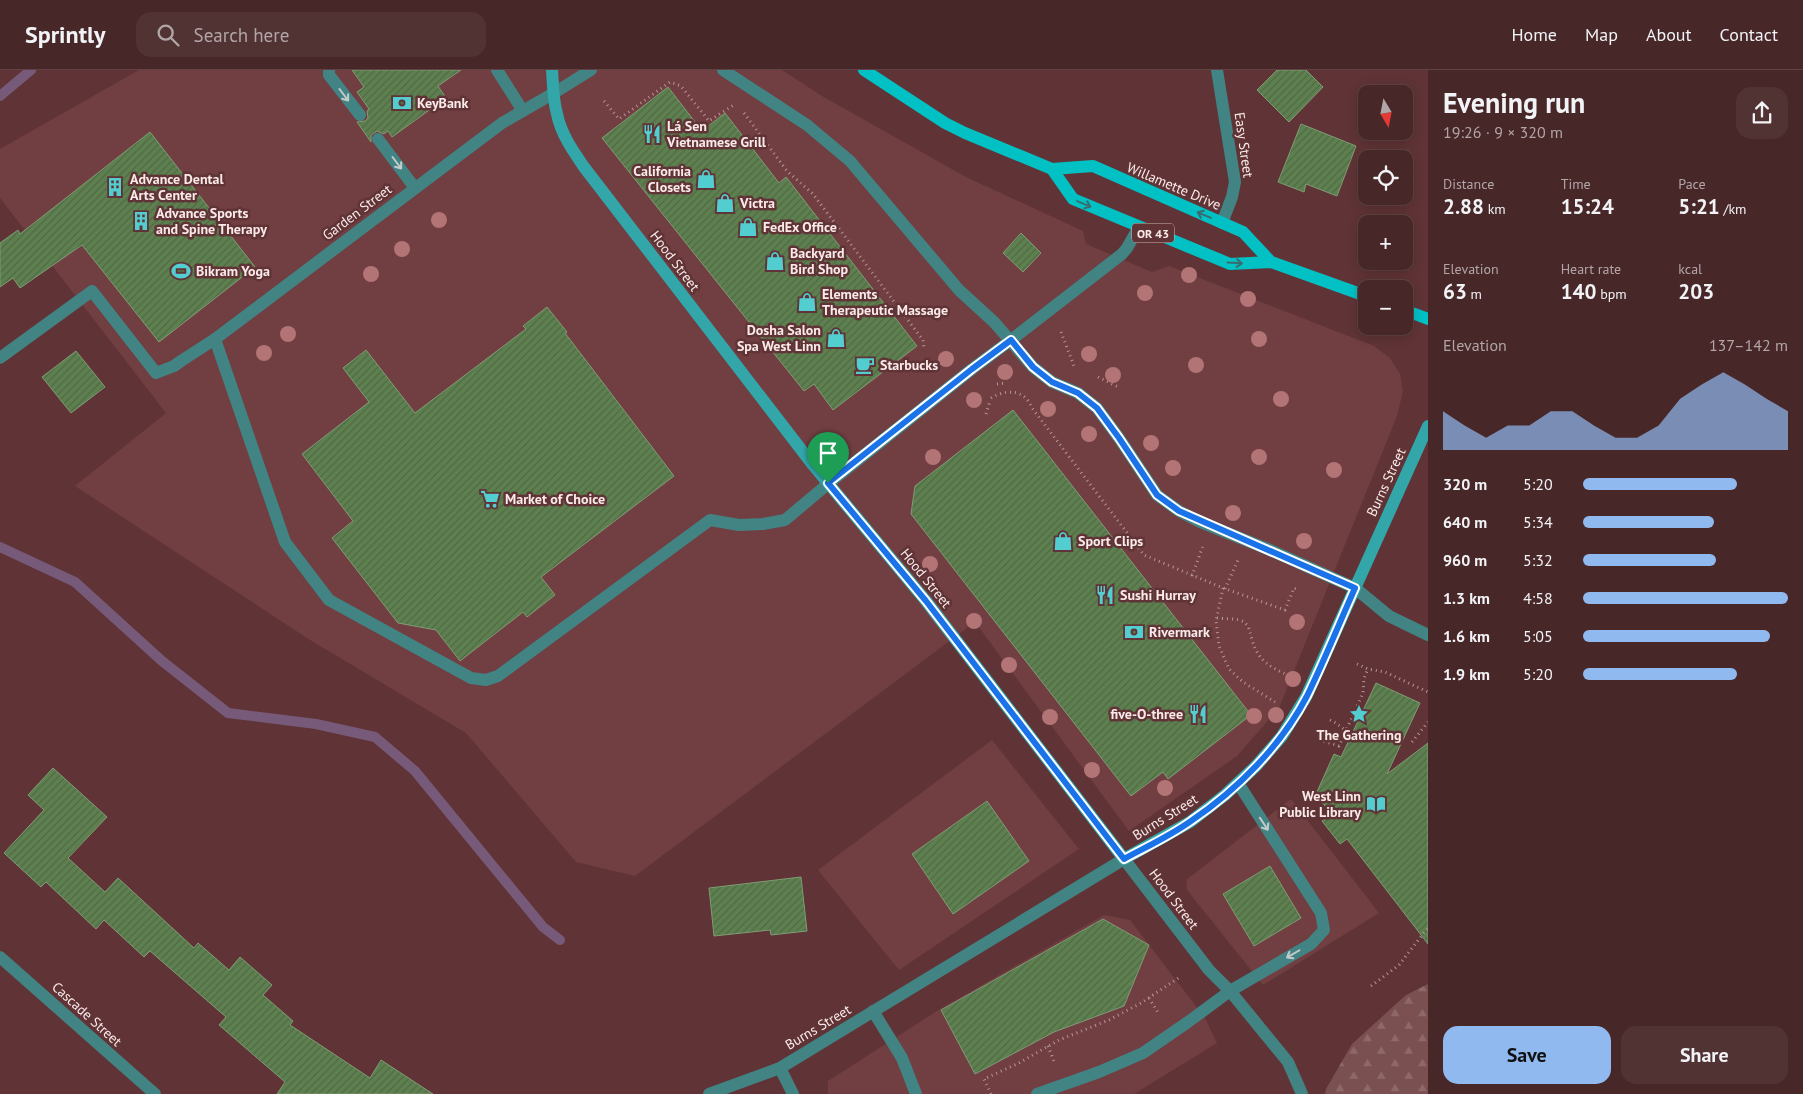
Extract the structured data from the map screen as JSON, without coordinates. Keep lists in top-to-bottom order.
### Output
{
  "streets": {
    "main road": ["Willamette Drive", "OR 43"],
    "street": [
      "Easy Street",
      "Garden Street",
      "Hood Street",
      "Burns Street",
      "Cascade Street"
    ]
  },
  "crossings": [
    ["Easy Street", "Willamette Drive"],
    ["Garden Street", "Hood Street"],
    ["Hood Street", "Burns Street"]
  ],
  "places": {
    "bank": ["KeyBank", "Rivermark"],
    "restaurant": ["Lá Sen Vietnamese Grill", "Sushi Hurray", "five-O-three"],
    "shop": [
      "California Closets",
      "Victra",
      "FedEx Office",
      "Backyard Bird Shop",
      "Elements Therapeutic Massage",
      "Dosha Salon Spa West Linn",
      "Sport Clips"
    ],
    "building": ["Advance Dental Arts Center", "Advance Sports and Spine Therapy"],
    "sports": ["Bikram Yoga"],
    "cafe": ["Starbucks"],
    "supermarket": ["Market of Choice"],
    "place": ["The Gathering"],
    "library": ["West Linn Public Library"]
  },
  "north": "bottom",
  "page": {
    "header": "Sprintly",
    "search": "Search here",
    "nav": [
      "Home",
      "Map",
      "About",
      "Contact"
    ],
    "heading": ["Evening run", "19:26 · 9 × 320 m"],
    "map_buttons": ["+", "−"],
    "stats": [
      ["Distance", "2.88 km"],
      ["Time", "15:24"],
      ["Pace", "5:21 /km"],
      ["Elevation", "63 m"],
      ["Heart rate", "140 bpm"],
      ["kcal", "203"]
    ],
    "chart": ["Elevation", "137–142 m"],
    "list": [
      {
        "name": "320 m",
        "note": "5:20"
      },
      {
        "name": "640 m",
        "note": "5:34"
      },
      {
        "name": "960 m",
        "note": "5:32"
      },
      {
        "name": "1.3 km",
        "note": "4:58"
      },
      {
        "name": "1.6 km",
        "note": "5:05"
      },
      {
        "name": "1.9 km",
        "note": "5:20"
      }
    ],
    "buttons": ["Save", "Share"]
  }
}
